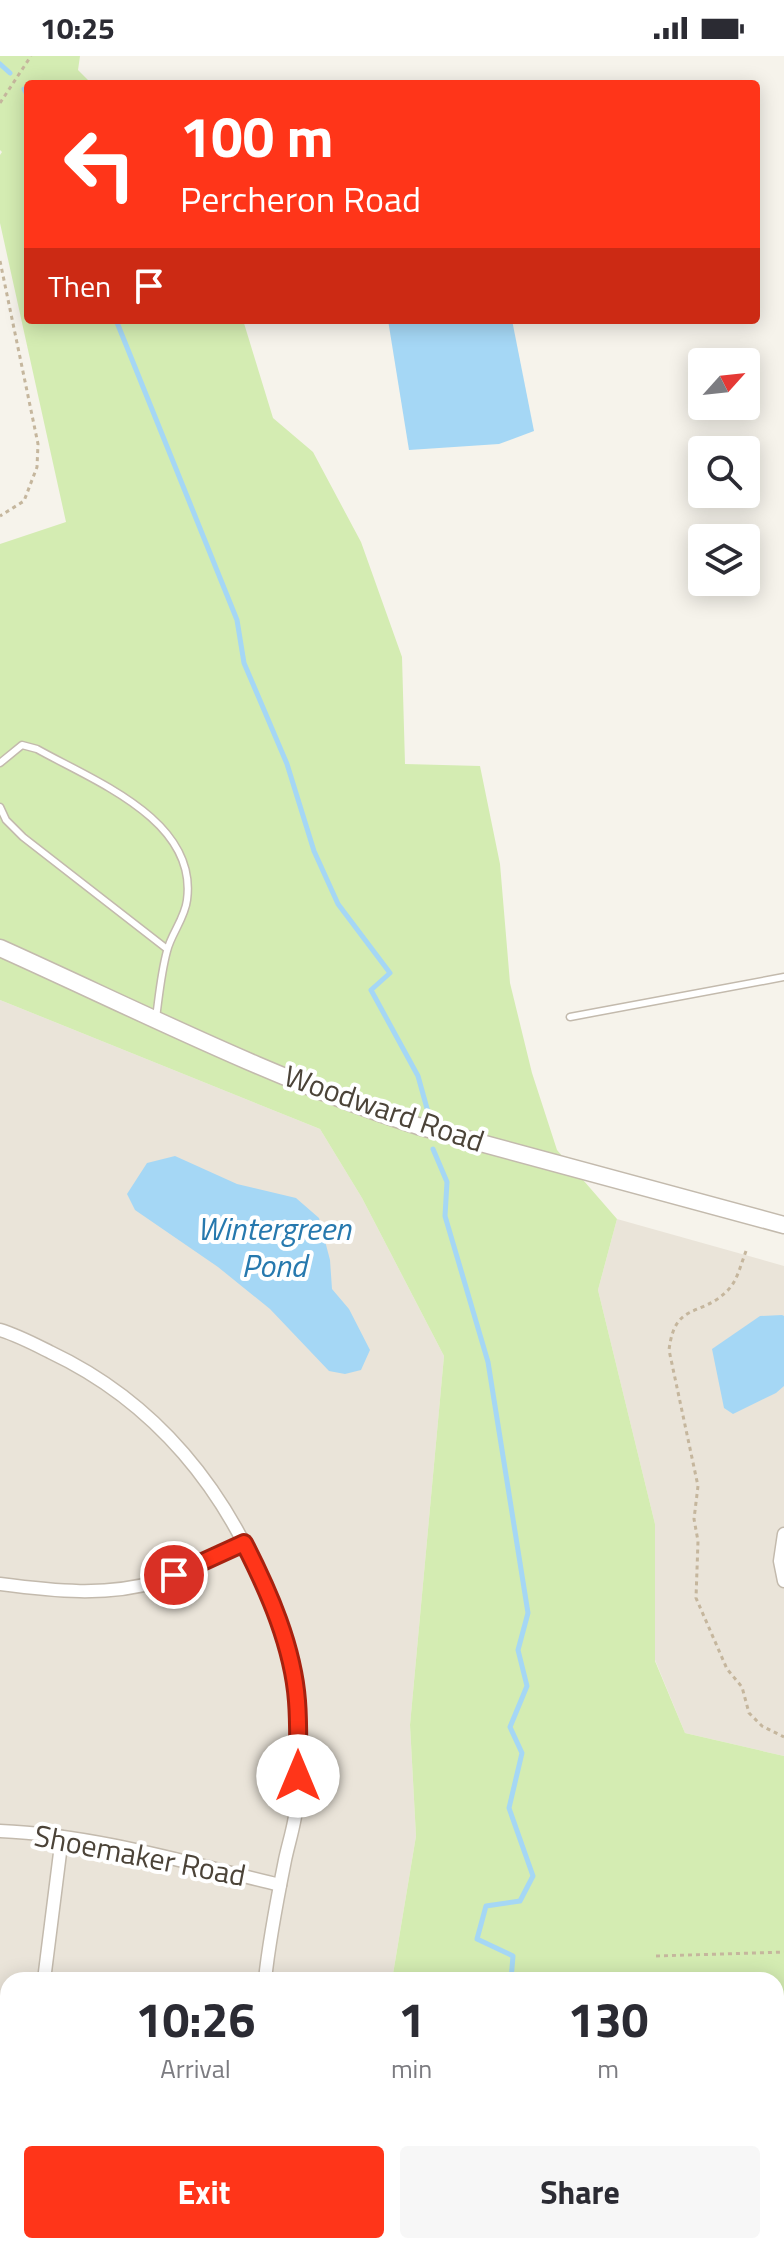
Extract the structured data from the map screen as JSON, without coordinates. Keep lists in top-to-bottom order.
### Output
{
  "streets": {
    "street": ["Woodward Road", "Shoemaker Road"]
  },
  "water": ["Wintergreen Pond"],
  "north": "top right",
  "page": {
    "status": "10:25",
    "turn": ["100 m", "Percheron Road"],
    "then": "Then",
    "eta": [
      "10:26",
      "Arrival",
      "1",
      "min",
      "130",
      "m"
    ],
    "buttons": ["Exit", "Share"]
  }
}
